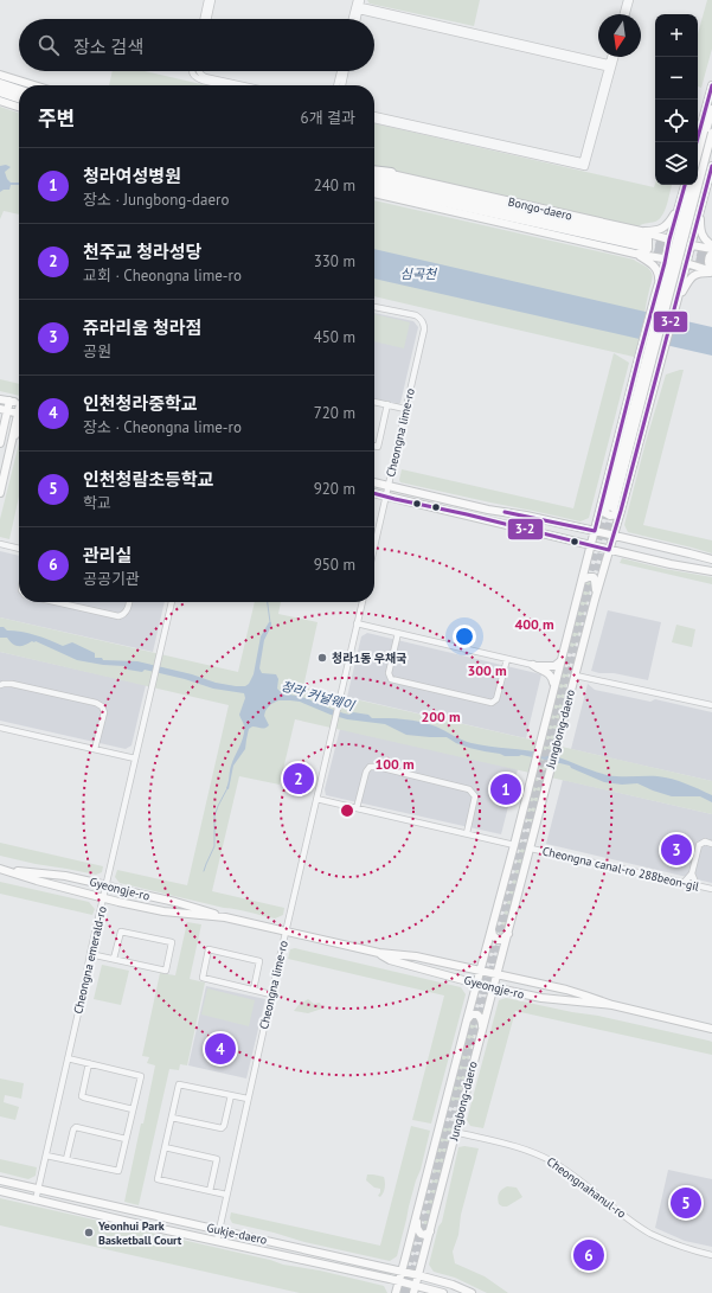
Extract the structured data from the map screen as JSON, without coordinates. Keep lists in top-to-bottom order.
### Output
{
  "streets": {
    "highway": ["Bongo-daero"],
    "main road": ["Jungbong-daero", "Gyeongje-ro", "Gukje-daero"],
    "street": [
      "Cheongna lime-ro",
      "Cheongna canal-ro 288beon-gil",
      "Cheongna emerald-ro",
      "Cheongnahanul-ro"
    ]
  },
  "crossings": [
    ["Bongo-daero", "Jungbong-daero"],
    ["Cheongna lime-ro", "Gyeongje-ro"],
    ["Cheongna lime-ro", "Gukje-daero"],
    ["Jungbong-daero", "Cheongna canal-ro 288beon-gil"],
    ["Jungbong-daero", "Gyeongje-ro"],
    ["Jungbong-daero", "Cheongnahanul-ro"],
    ["Jungbong-daero", "Gukje-daero"],
    ["Gyeongje-ro", "Cheongna emerald-ro"],
    ["Cheongna emerald-ro", "Gukje-daero"]
  ],
  "water": ["심곡천", "청라 커널웨이"],
  "places": ["청라1동 우채국", "Yeonhui Park Basketball Court"],
  "lines": ["transit line 3-2"],
  "north": "bottom",
  "page": {
    "map_buttons": ["+", "−"],
    "search": "장소 검색",
    "heading": ["주변", "6개 결과"],
    "list": [
      {
        "mark": "1",
        "name": "청라여성병원",
        "note": "장소 · Jungbong-daero",
        "value": "240 m"
      },
      {
        "mark": "2",
        "name": "천주교 청라성당",
        "note": "교회 · Cheongna lime-ro",
        "value": "330 m"
      },
      {
        "mark": "3",
        "name": "쥬라리움 청라점",
        "note": "공원",
        "value": "450 m"
      },
      {
        "mark": "4",
        "name": "인천청라중학교",
        "note": "장소 · Cheongna lime-ro",
        "value": "720 m"
      },
      {
        "mark": "5",
        "name": "인천청람초등학교",
        "note": "학교",
        "value": "920 m"
      },
      {
        "mark": "6",
        "name": "관리실",
        "note": "공공기관",
        "value": "950 m"
      }
    ],
    "pins": [
      "2",
      "1",
      "3",
      "4",
      "5",
      "6"
    ]
  },
  "rings": [
    "400 m",
    "300 m",
    "200 m",
    "100 m"
  ]
}
